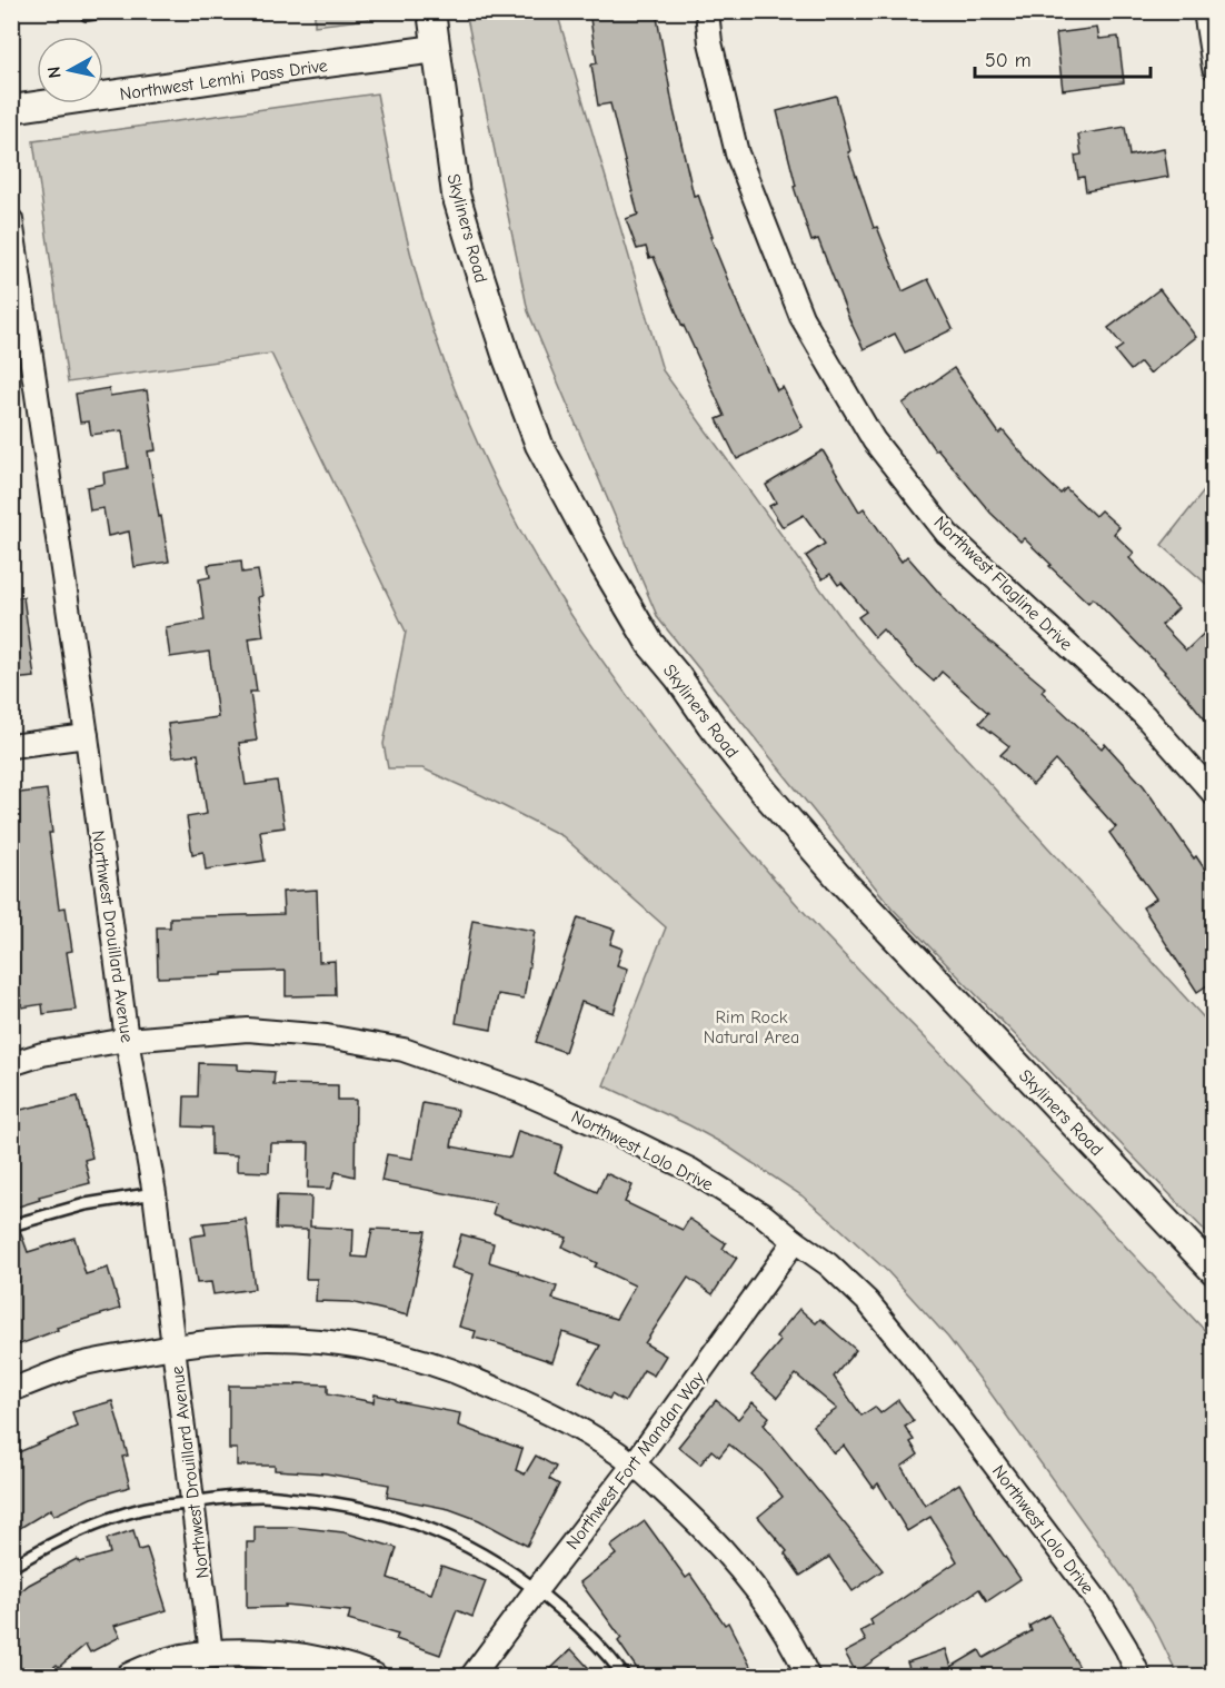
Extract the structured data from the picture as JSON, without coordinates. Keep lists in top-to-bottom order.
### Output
{
  "streets": {
    "street": [
      "Northwest Lemhi Pass Drive",
      "Skyliners Road",
      "Northwest Flagline Drive",
      "Northwest Drouillard Avenue",
      "Northwest Lolo Drive",
      "Northwest Fort Mandan Way"
    ]
  },
  "crossings": [
    ["Northwest Lemhi Pass Drive", "Skyliners Road"],
    ["Northwest Drouillard Avenue", "Northwest Lolo Drive"],
    ["Northwest Lolo Drive", "Northwest Fort Mandan Way"]
  ],
  "parks": ["Rim Rock Natural Area"],
  "scale_bar": "50 m",
  "north": "left"
}
